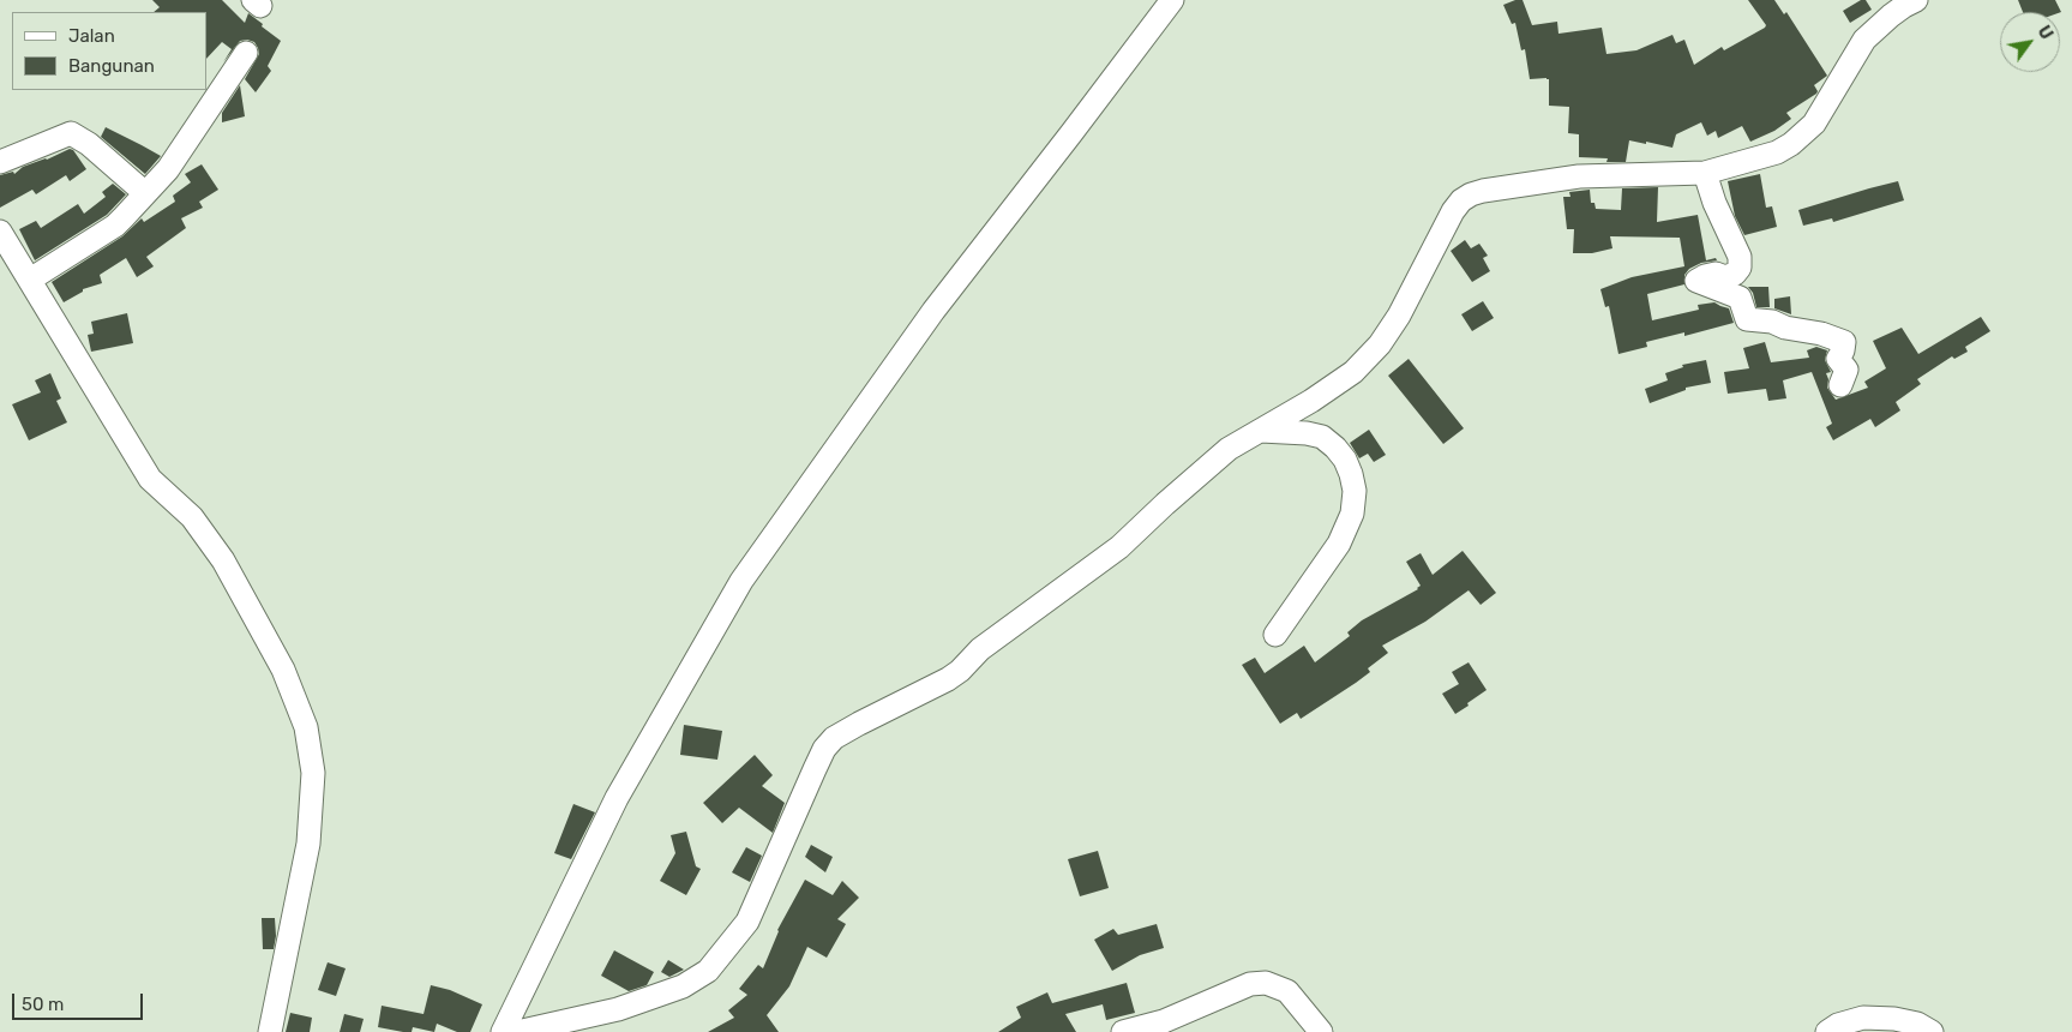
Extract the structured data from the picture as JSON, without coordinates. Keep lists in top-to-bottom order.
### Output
{
  "legend": ["Jalan", "Bangunan"],
  "scale_bar": "50 m",
  "north": "top right"
}
